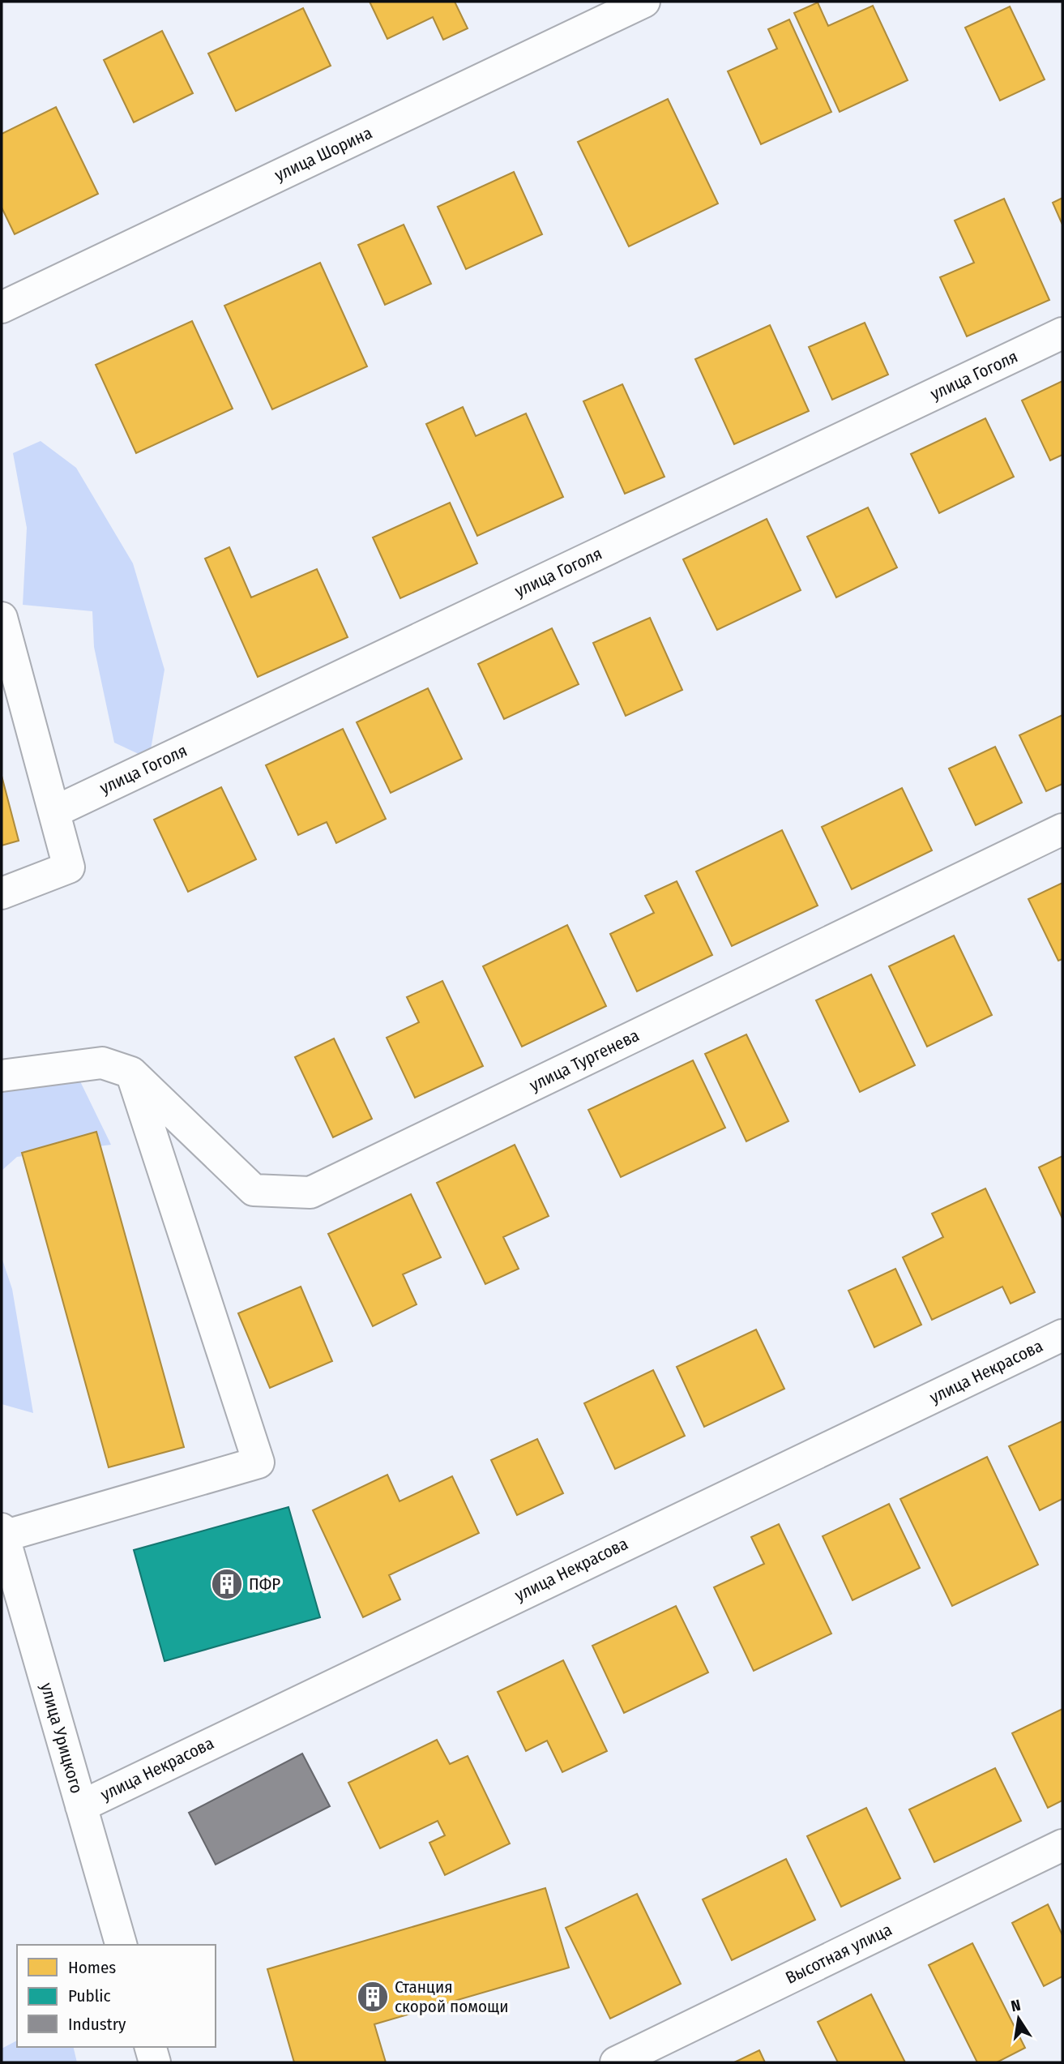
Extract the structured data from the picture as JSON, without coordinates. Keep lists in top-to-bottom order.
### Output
{
  "streets": {
    "street": [
      "улица Шорина",
      "улица Гоголя",
      "улица Тургенева",
      "улица Некрасова",
      "улица Урицкого",
      "Высотная улица"
    ]
  },
  "crossings": [
    ["улица Некрасова", "улица Урицкого"]
  ],
  "places": {
    "building": ["ПФР", "Станция скорой помощи"]
  },
  "legend": ["Homes", "Public", "Industry"],
  "north": "top"
}
